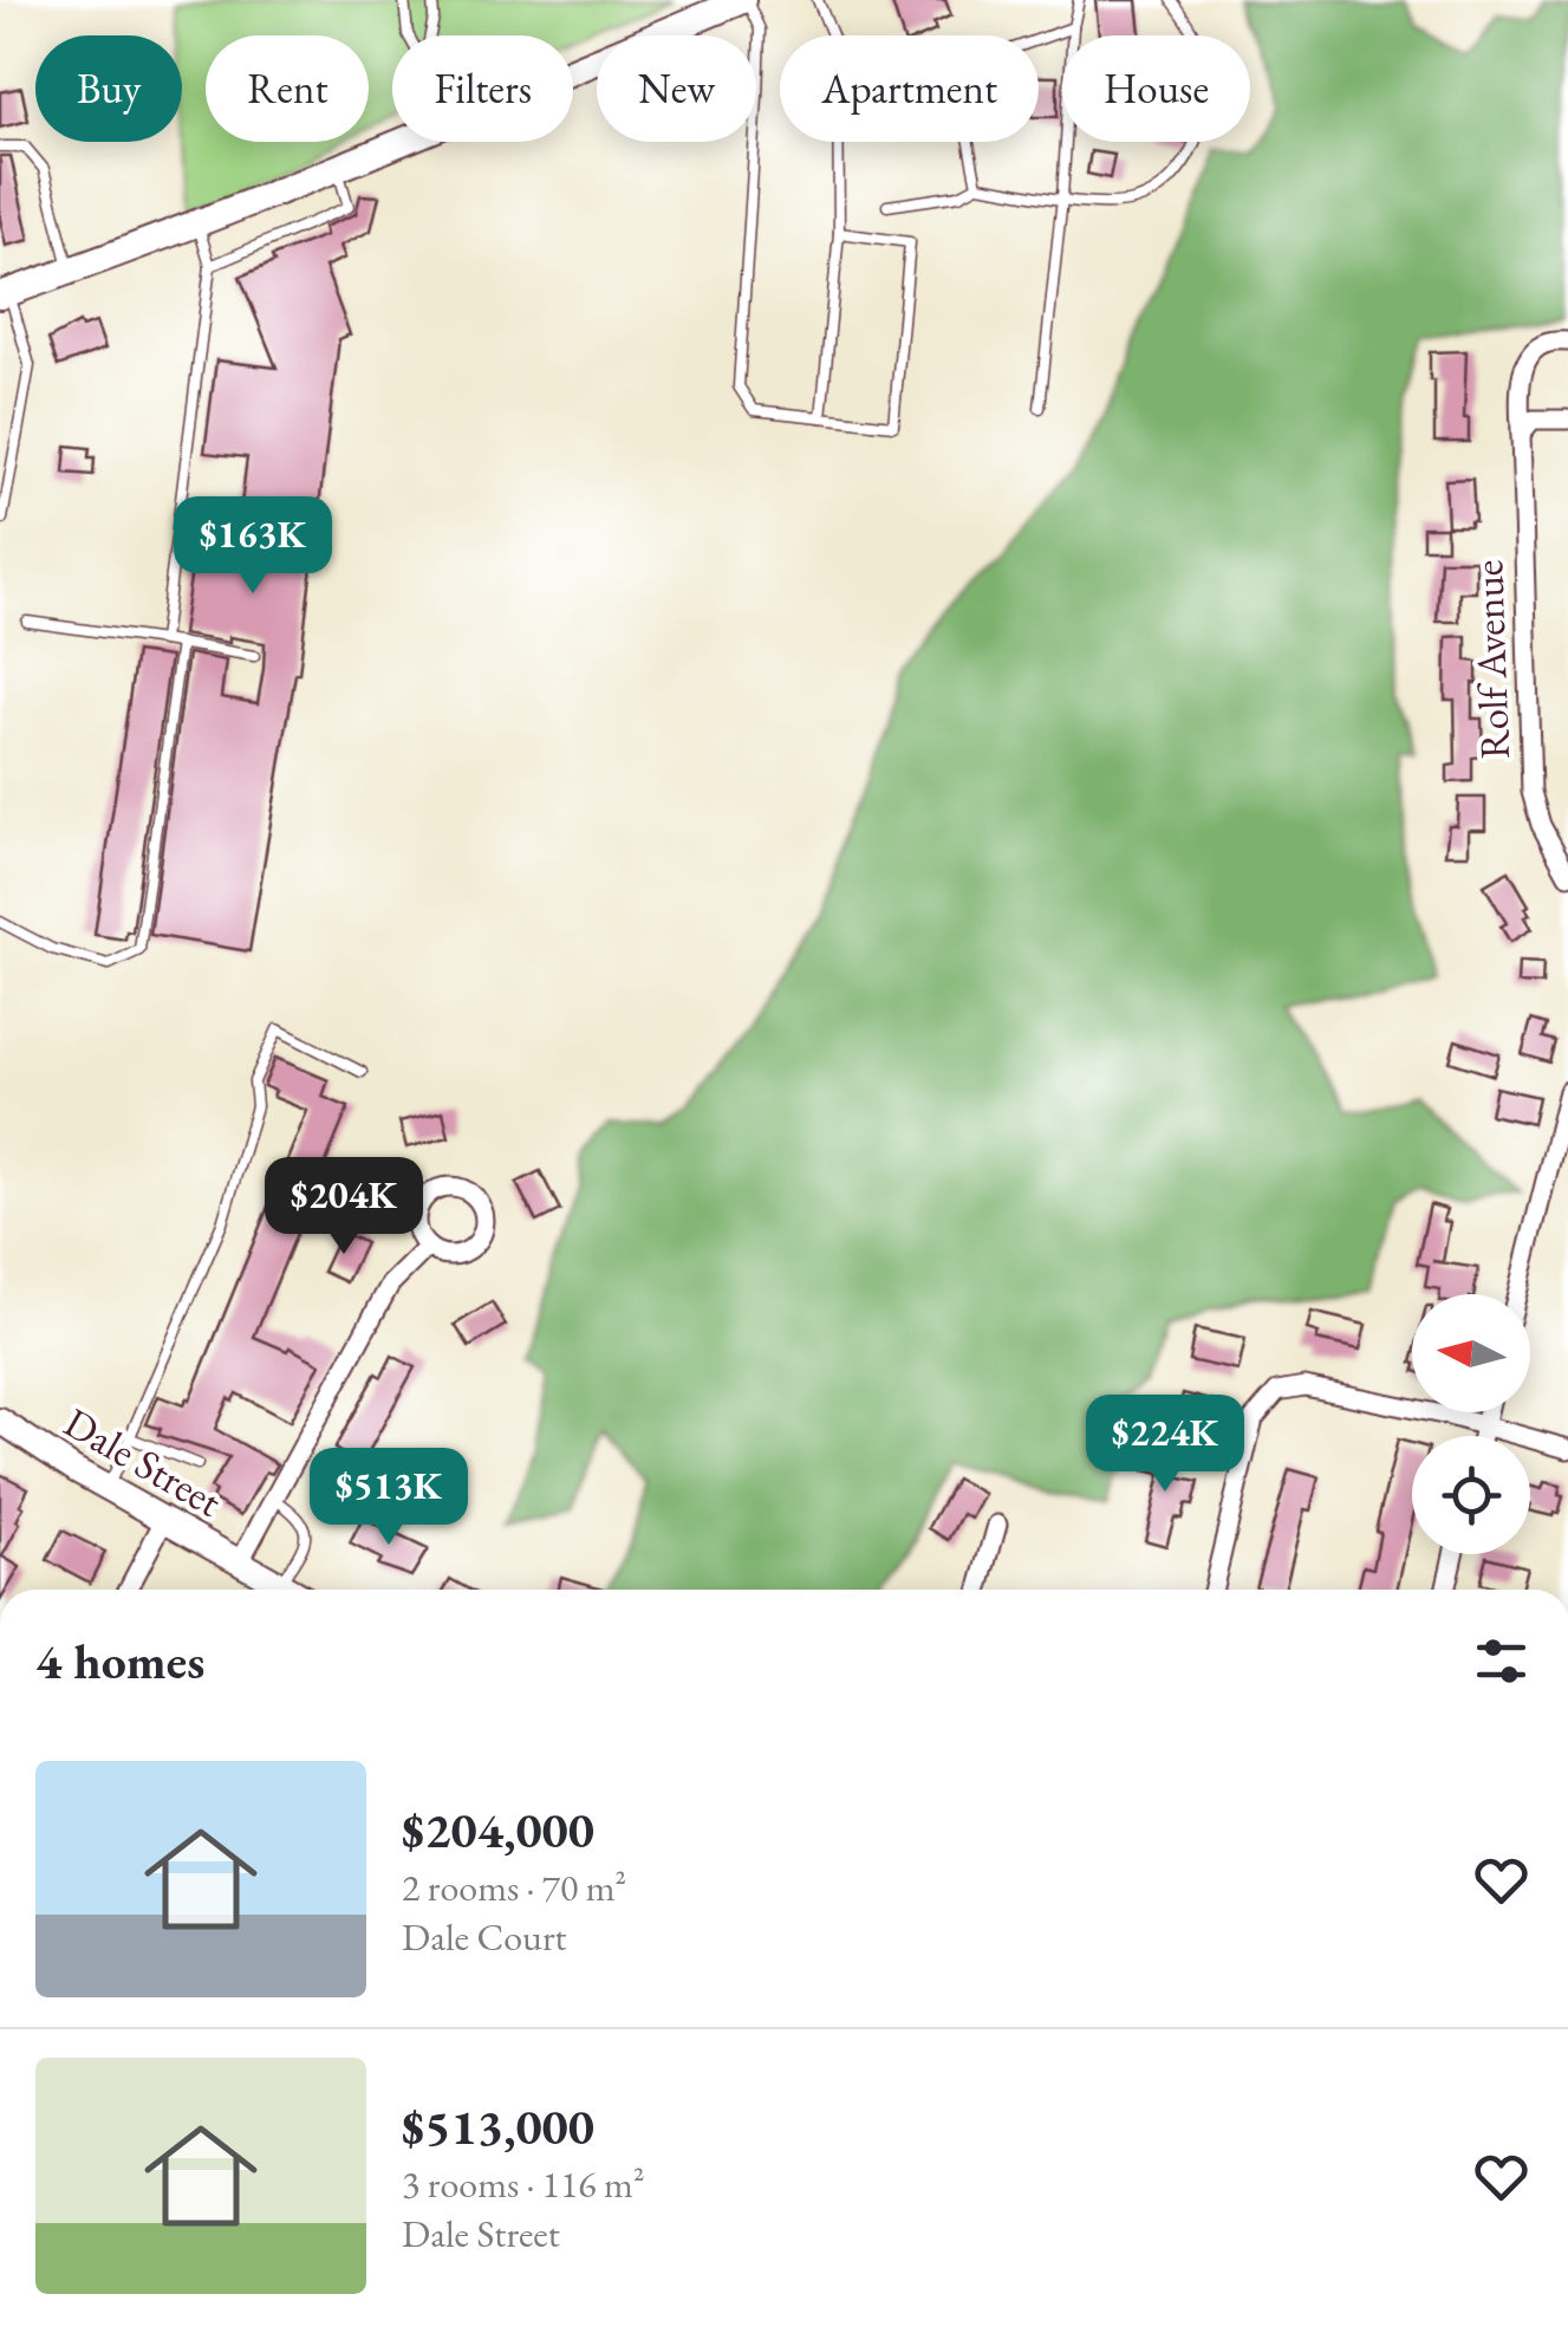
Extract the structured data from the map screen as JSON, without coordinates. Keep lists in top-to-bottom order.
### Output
{
  "streets": {
    "street": ["Rolf Avenue", "Dale Street"]
  },
  "north": "left",
  "page": {
    "chip": [
      "Buy",
      "Rent",
      "Filters",
      "New",
      "Apartment",
      "House"
    ],
    "price": [
      "$163K",
      "$204K",
      "$224K",
      "$513K"
    ],
    "heading": "4 homes",
    "list": [
      {
        "name": "$204,000",
        "note": "2 rooms · 70 m² · Dale Court"
      },
      {
        "name": "$513,000",
        "note": "3 rooms · 116 m² · Dale Street"
      }
    ]
  }
}
